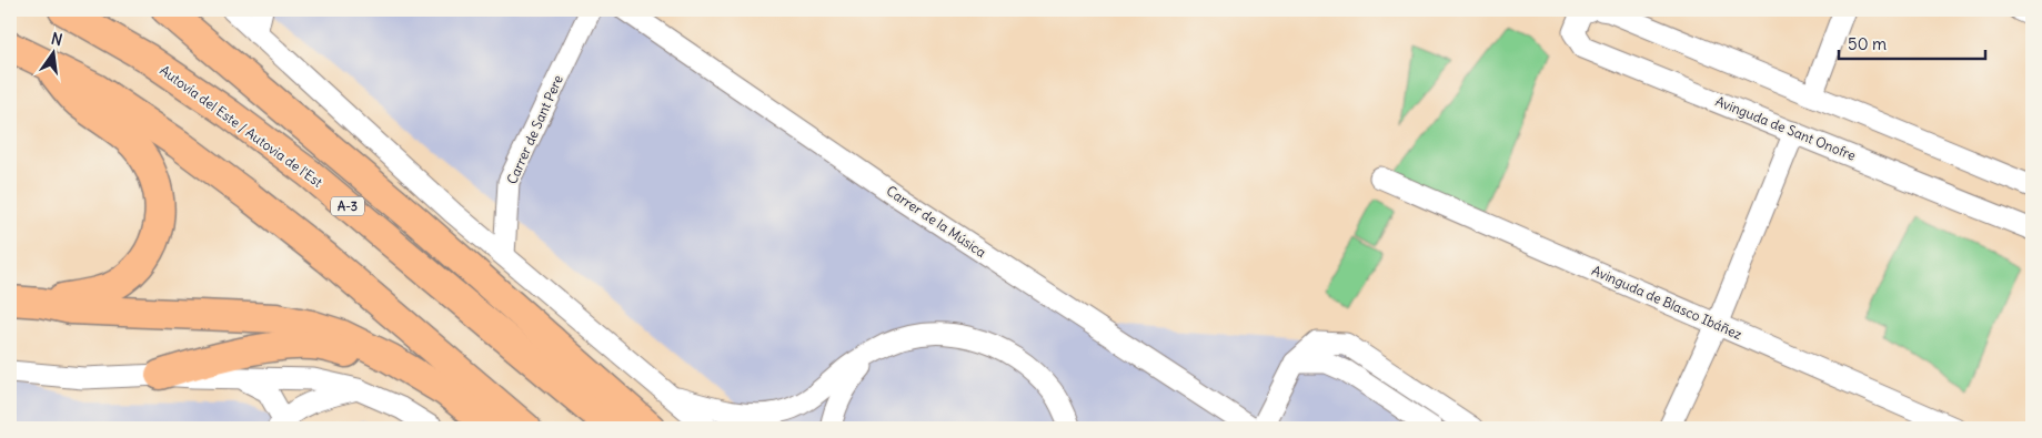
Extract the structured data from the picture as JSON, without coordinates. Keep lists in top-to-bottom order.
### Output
{
  "streets": {
    "highway": ["Autovía del Este / Autovia de l'Est", "A-3"],
    "street": [
      "Avinguda de Sant Onofre",
      "Carrer de Sant Pere",
      "Carrer de la Música",
      "Avinguda de Blasco Ibáñez"
    ]
  },
  "scale_bar": "50 m",
  "north": "top"
}
